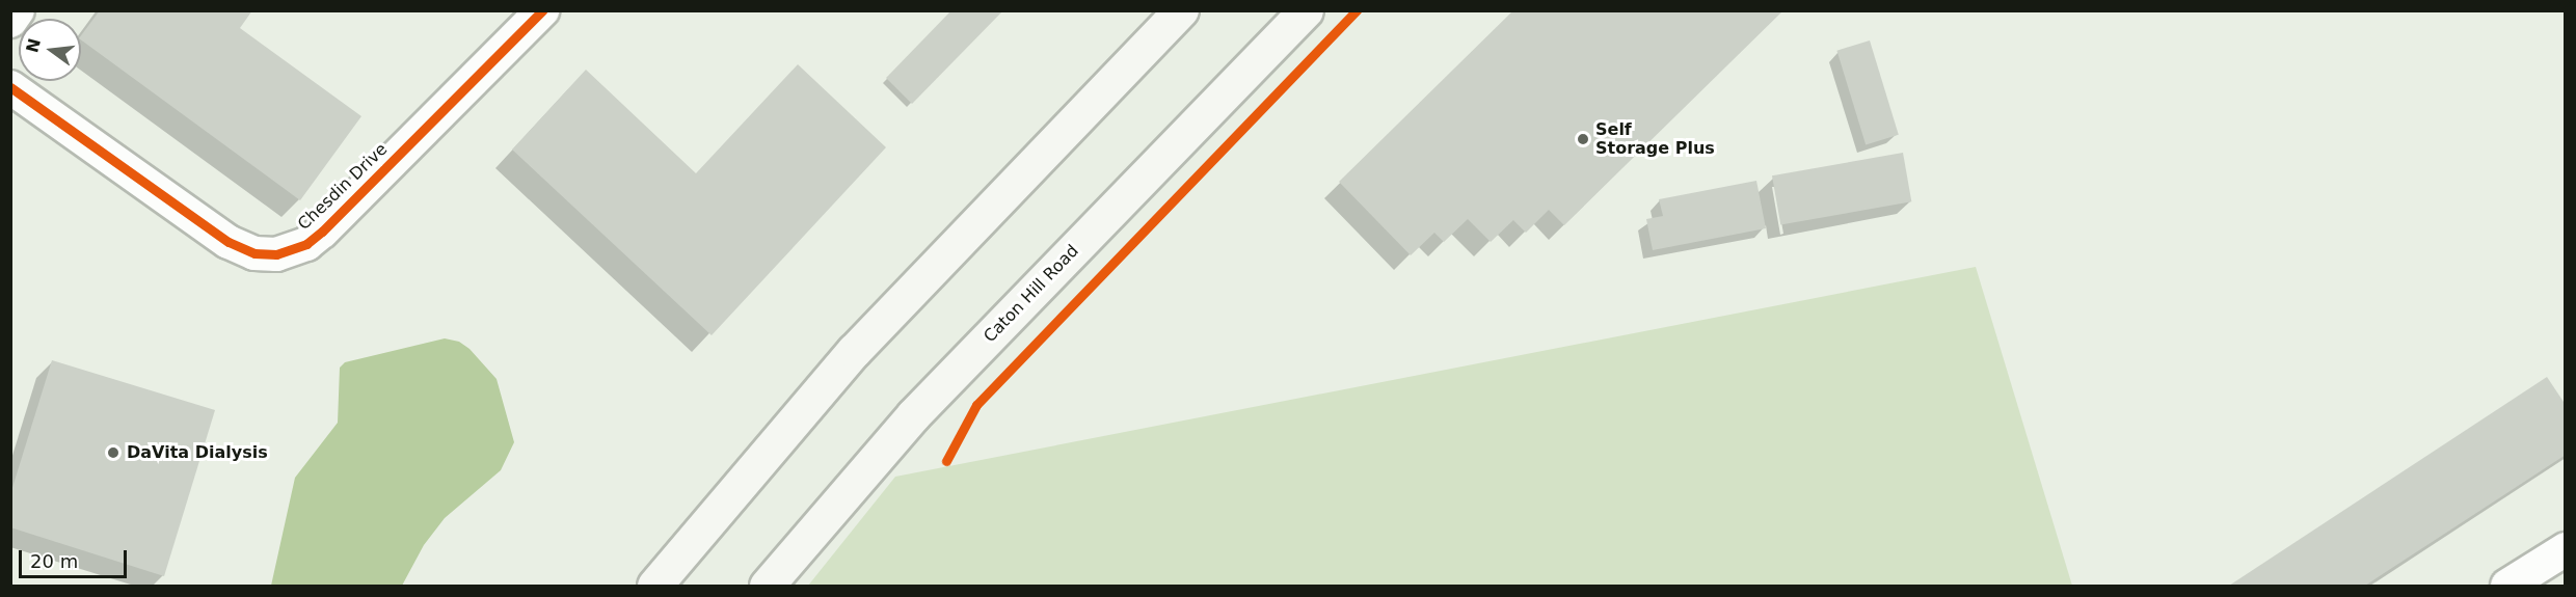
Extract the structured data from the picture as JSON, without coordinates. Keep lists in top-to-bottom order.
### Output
{
  "streets": {
    "main road": ["Caton Hill Road"],
    "street": ["Chesdin Drive"]
  },
  "places": ["Self Storage Plus", "DaVita Dialysis"],
  "scale_bar": "20 m",
  "north": "left"
}
